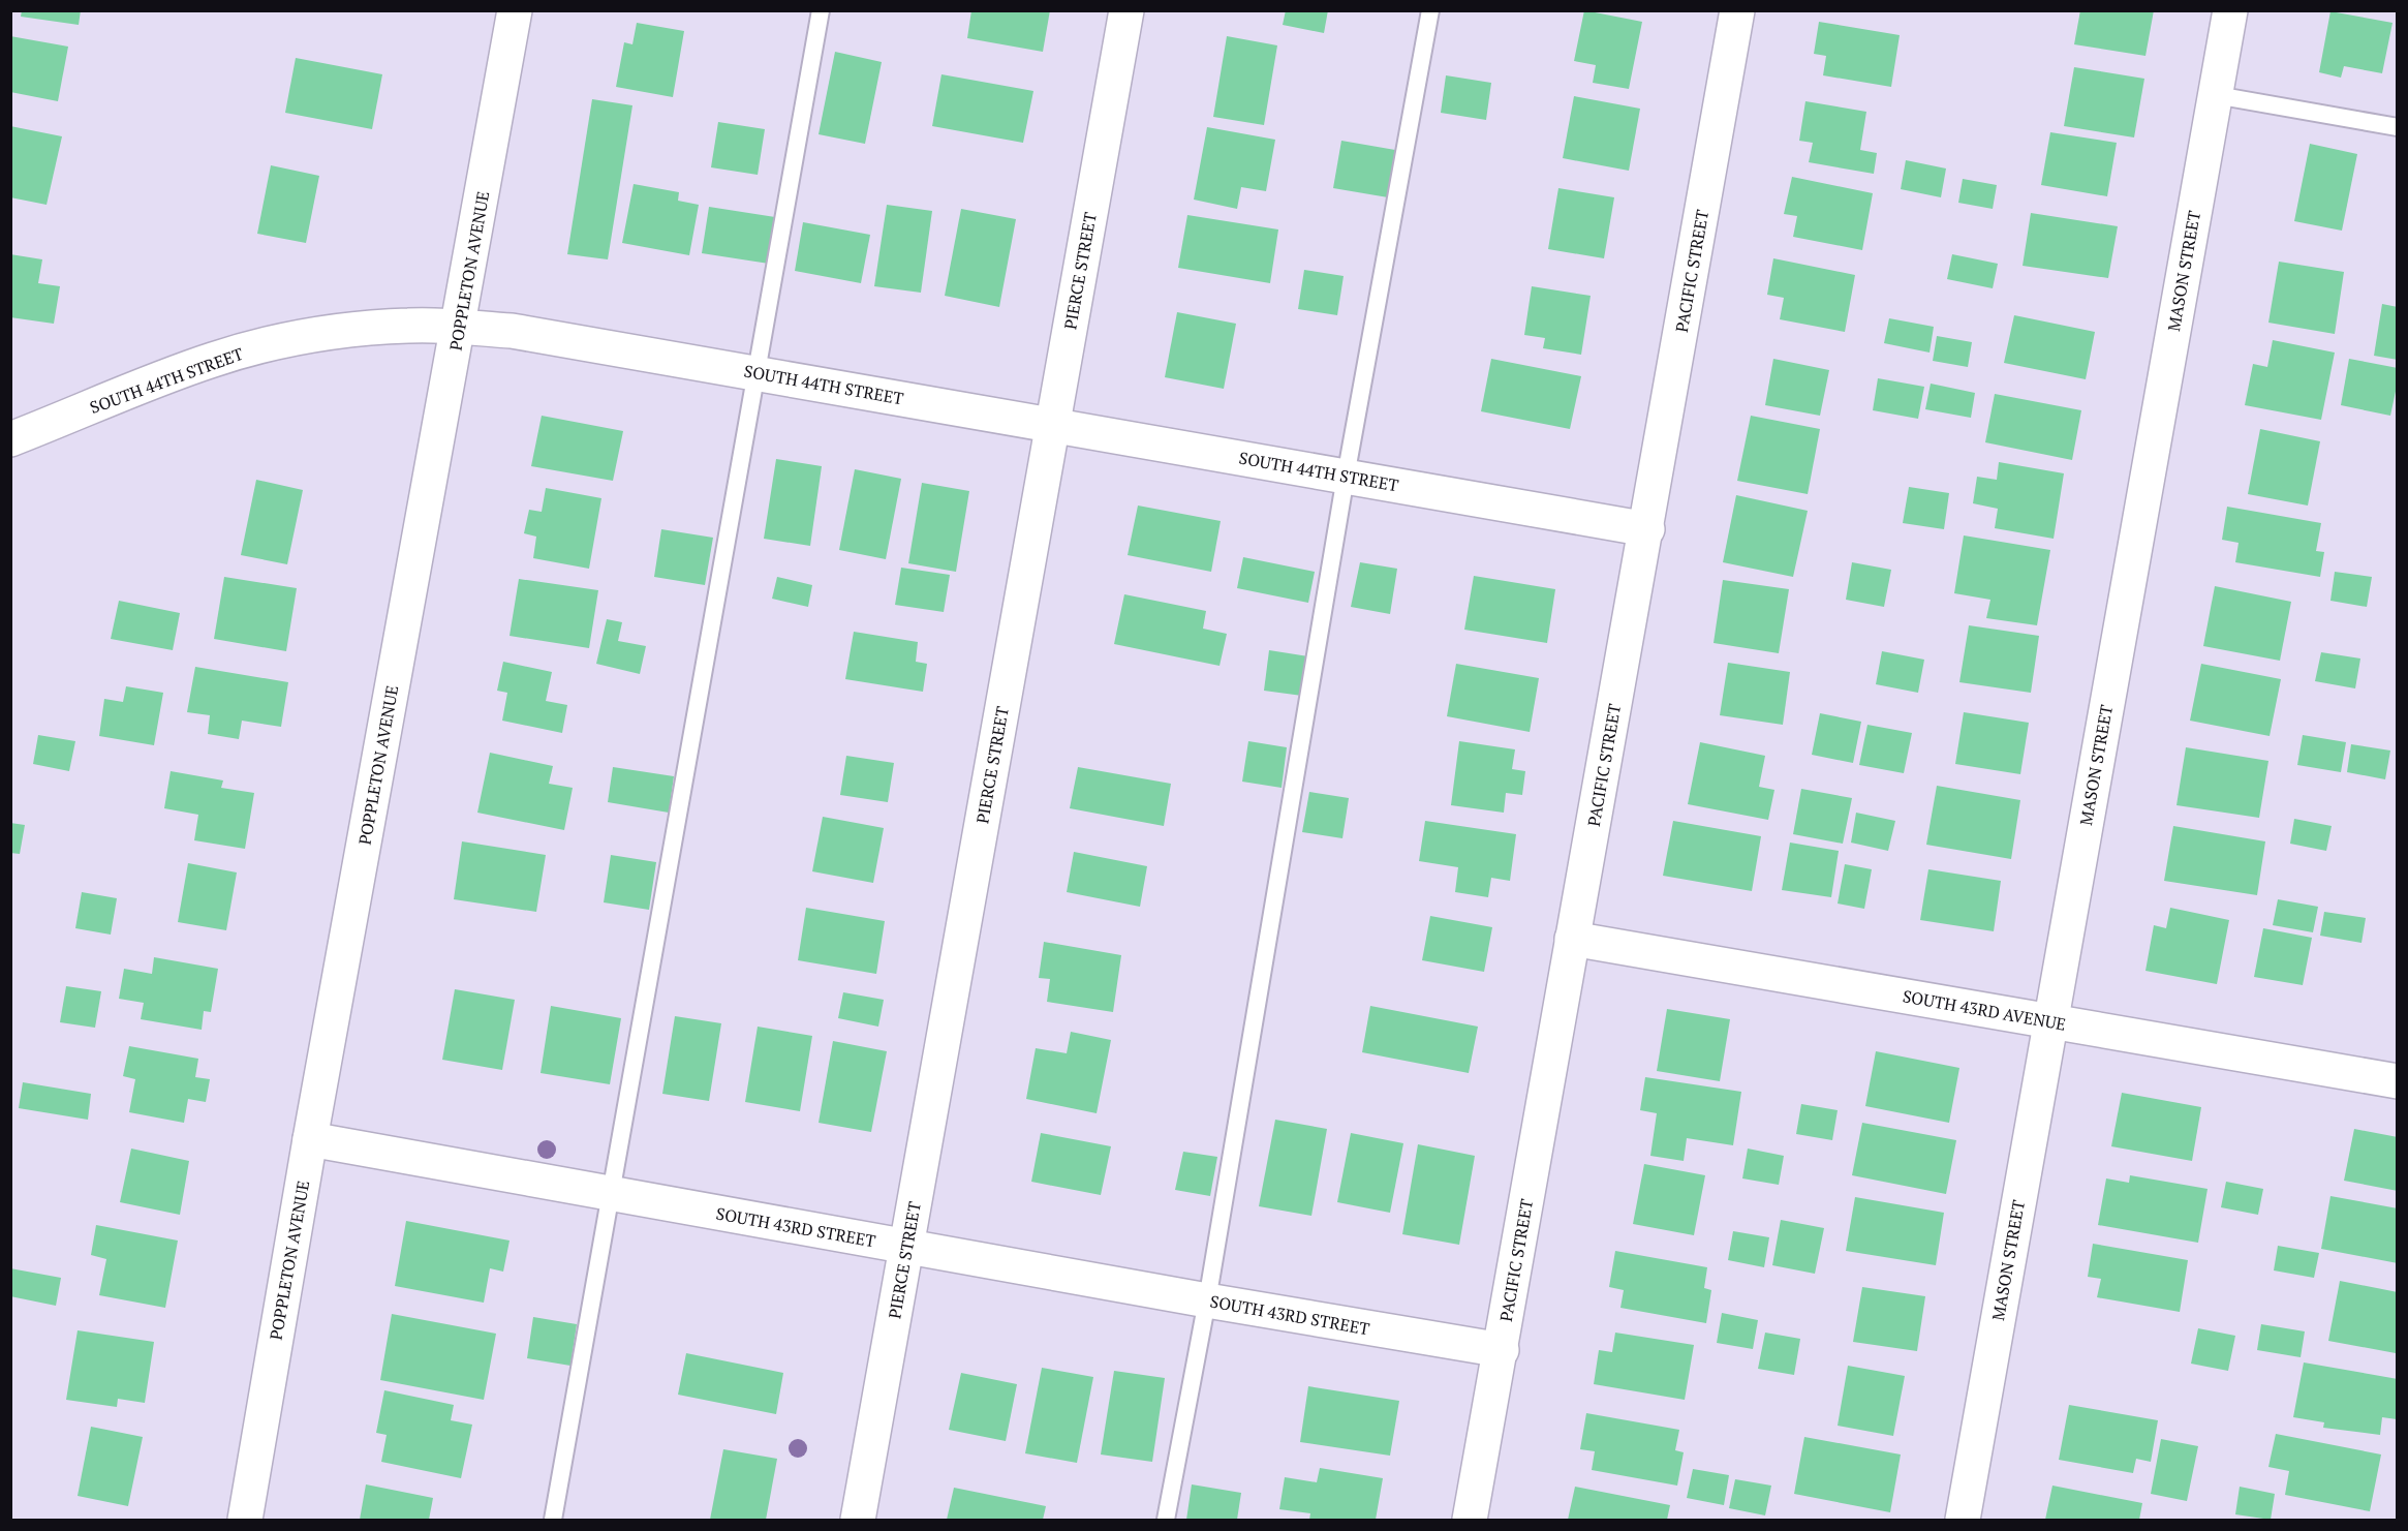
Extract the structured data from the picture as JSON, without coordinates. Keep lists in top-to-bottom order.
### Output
{
  "streets": {
    "street": [
      "POPPLETON AVENUE",
      "PIERCE STREET",
      "PACIFIC STREET",
      "MASON STREET",
      "SOUTH 44TH STREET",
      "SOUTH 43RD AVENUE",
      "SOUTH 43RD STREET"
    ]
  },
  "crossings": [
    ["POPPLETON AVENUE", "SOUTH 44TH STREET"],
    ["POPPLETON AVENUE", "SOUTH 43RD STREET"],
    ["PIERCE STREET", "SOUTH 44TH STREET"],
    ["PIERCE STREET", "SOUTH 43RD STREET"],
    ["PACIFIC STREET", "SOUTH 44TH STREET"],
    ["PACIFIC STREET", "SOUTH 43RD AVENUE"],
    ["PACIFIC STREET", "SOUTH 43RD STREET"],
    ["MASON STREET", "SOUTH 43RD AVENUE"]
  ]
}
